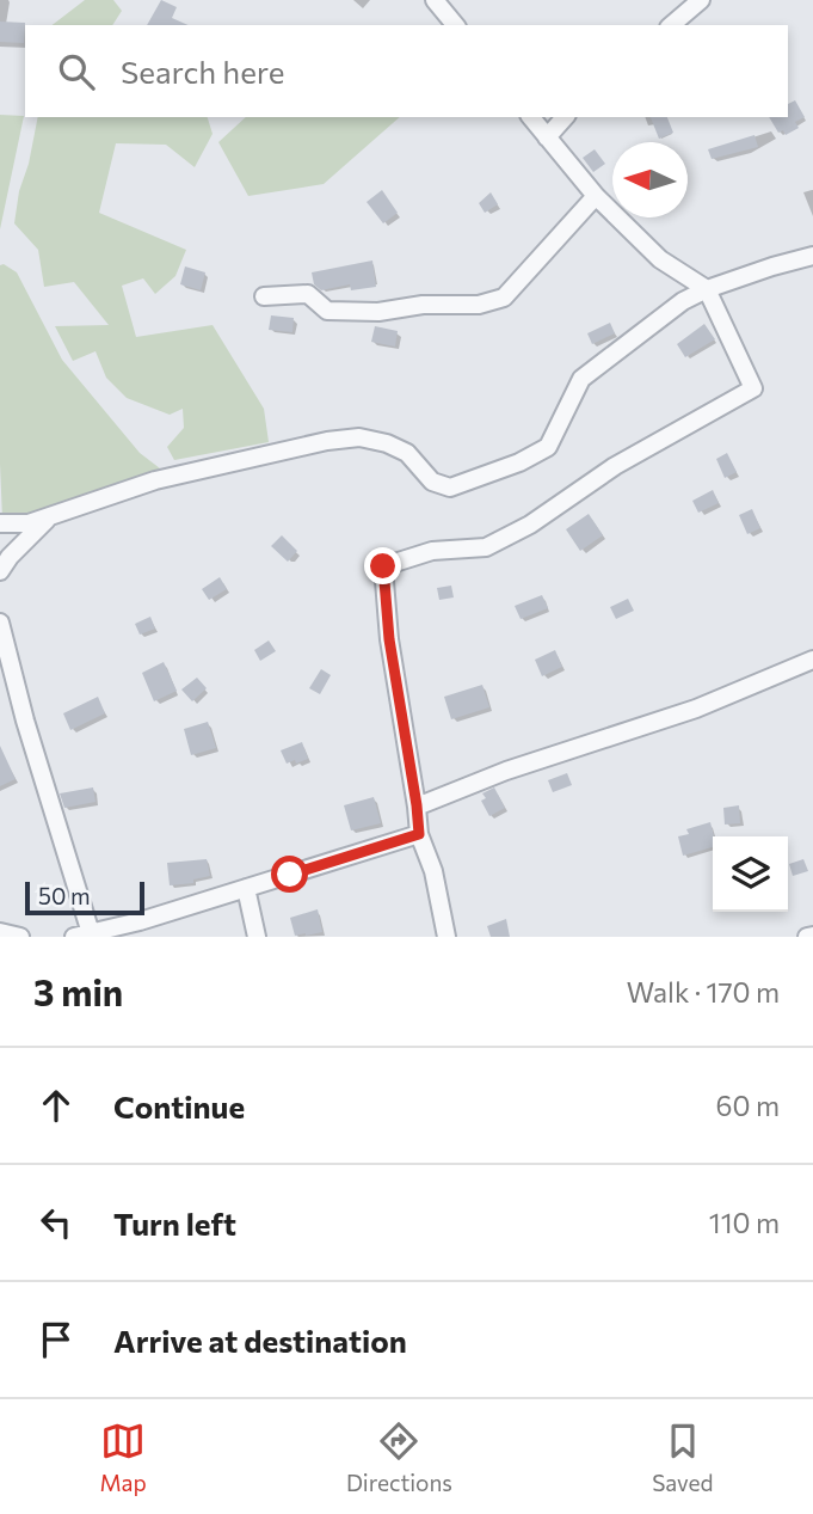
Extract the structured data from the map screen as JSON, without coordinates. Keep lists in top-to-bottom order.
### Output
{
  "scale_bar": "50 m",
  "north": "left",
  "page": {
    "search": "Search here",
    "scale": "50 m",
    "heading": ["3 min", "Walk · 170 m"],
    "list": [
      ["Continue", "60 m"],
      ["Turn left", "110 m"],
      "Arrive at destination"
    ],
    "nav": ["Map", "Directions", "Saved"]
  }
}
